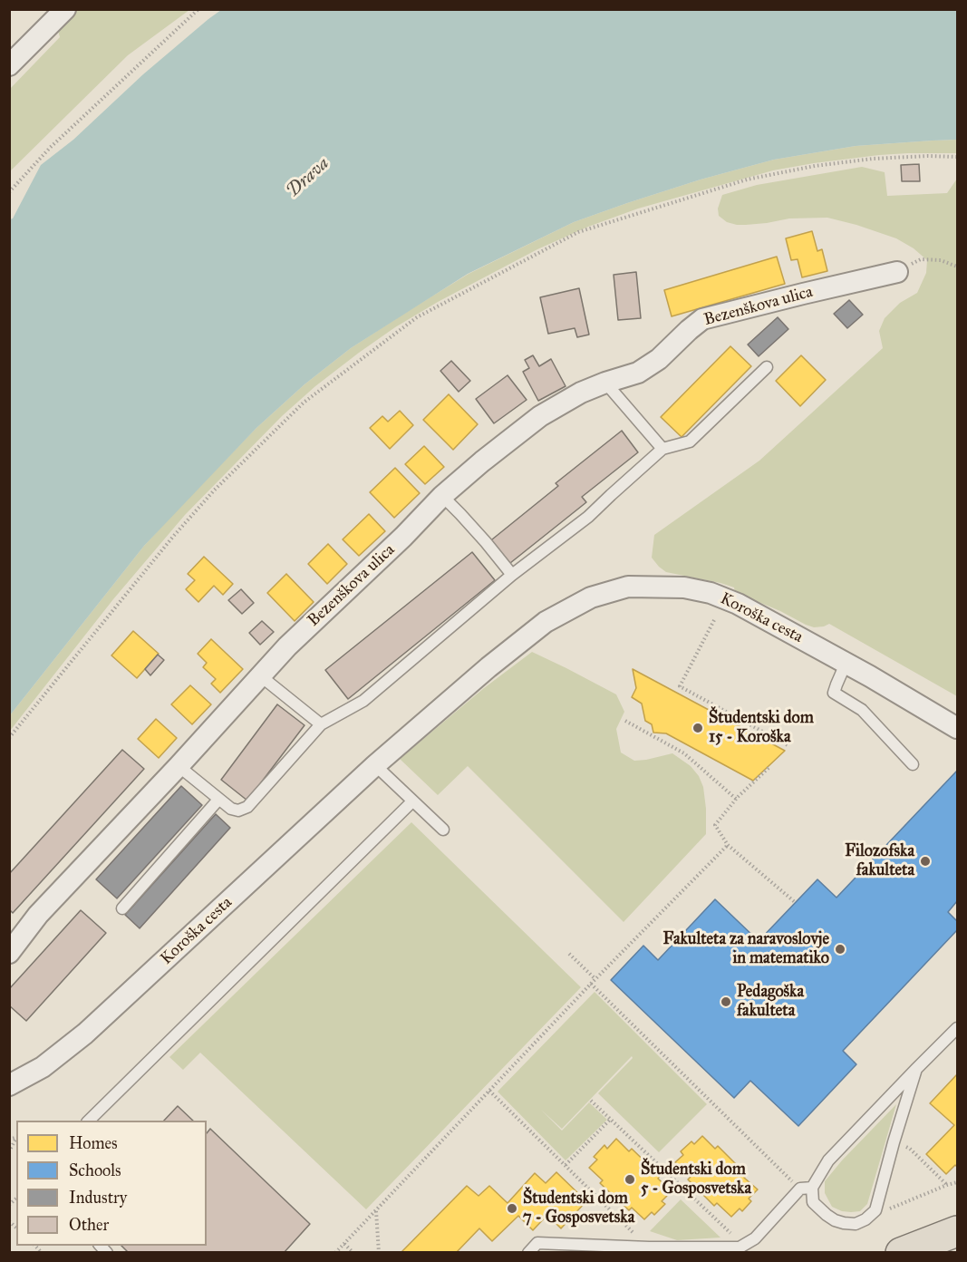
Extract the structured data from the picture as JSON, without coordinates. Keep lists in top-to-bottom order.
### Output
{
  "streets": {
    "street": ["Bezenškova ulica", "Koroška cesta"]
  },
  "water": ["Drava"],
  "places": [
    "Študentski dom 15 - Koroška",
    "Filozofska fakulteta",
    "Fakulteta za naravoslovje in matematiko",
    "Pedagoška fakulteta",
    "Študentski dom 5 - Gosposvetska",
    "Študentski dom 7 - Gosposvetska"
  ],
  "legend": [
    "Homes",
    "Schools",
    "Industry",
    "Other"
  ]
}
